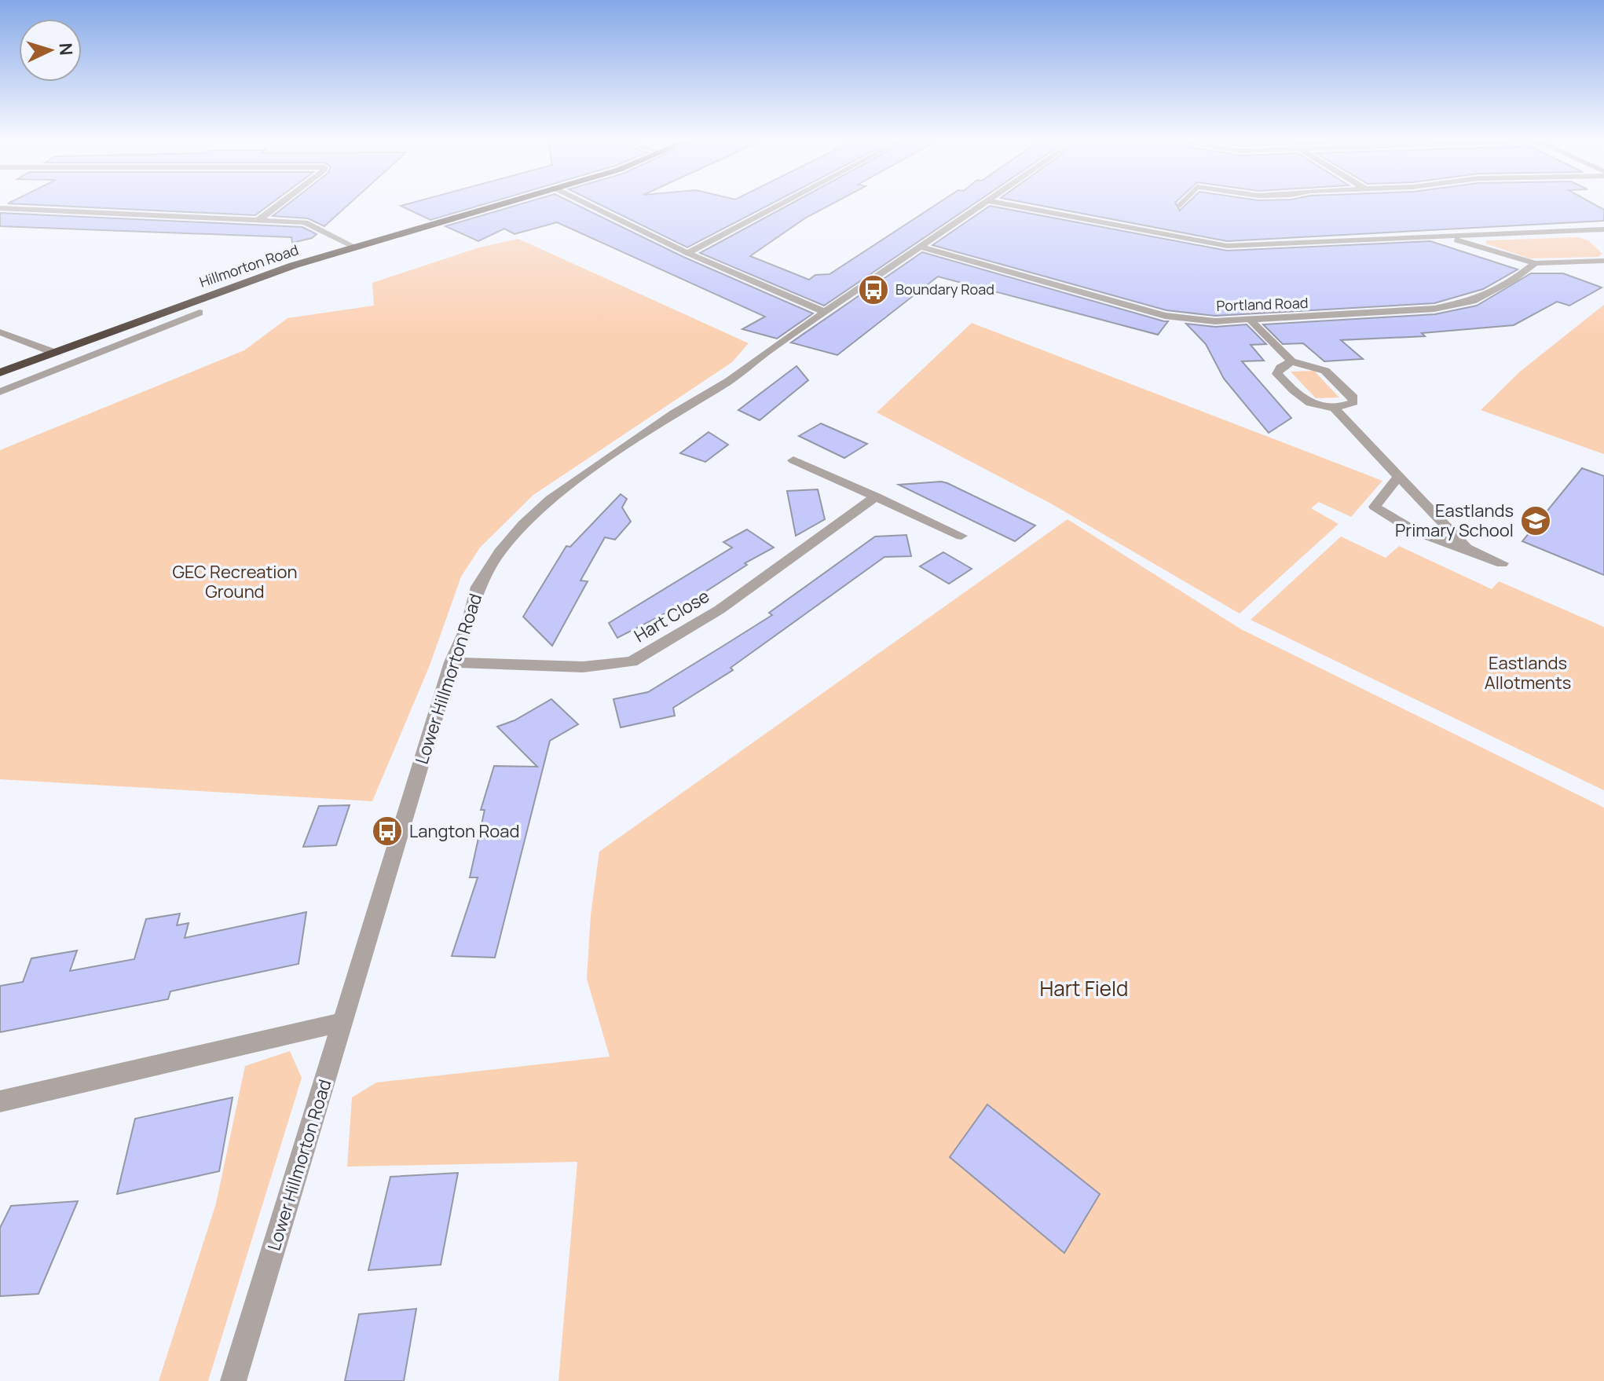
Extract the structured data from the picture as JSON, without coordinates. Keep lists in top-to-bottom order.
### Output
{
  "streets": {
    "highway": ["Hillmorton Road"],
    "street": ["Portland Road", "Hart Close", "Lower Hillmorton Road"]
  },
  "crossings": [
    ["Portland Road", "Lower Hillmorton Road"],
    ["Hart Close", "Lower Hillmorton Road"]
  ],
  "parks": ["GEC Recreation Ground", "Eastlands Allotments", "Hart Field"],
  "places": {
    "bus stop": ["Boundary Road", "Langton Road"],
    "school or university": ["Eastlands Primary School"]
  },
  "north": "right"
}
